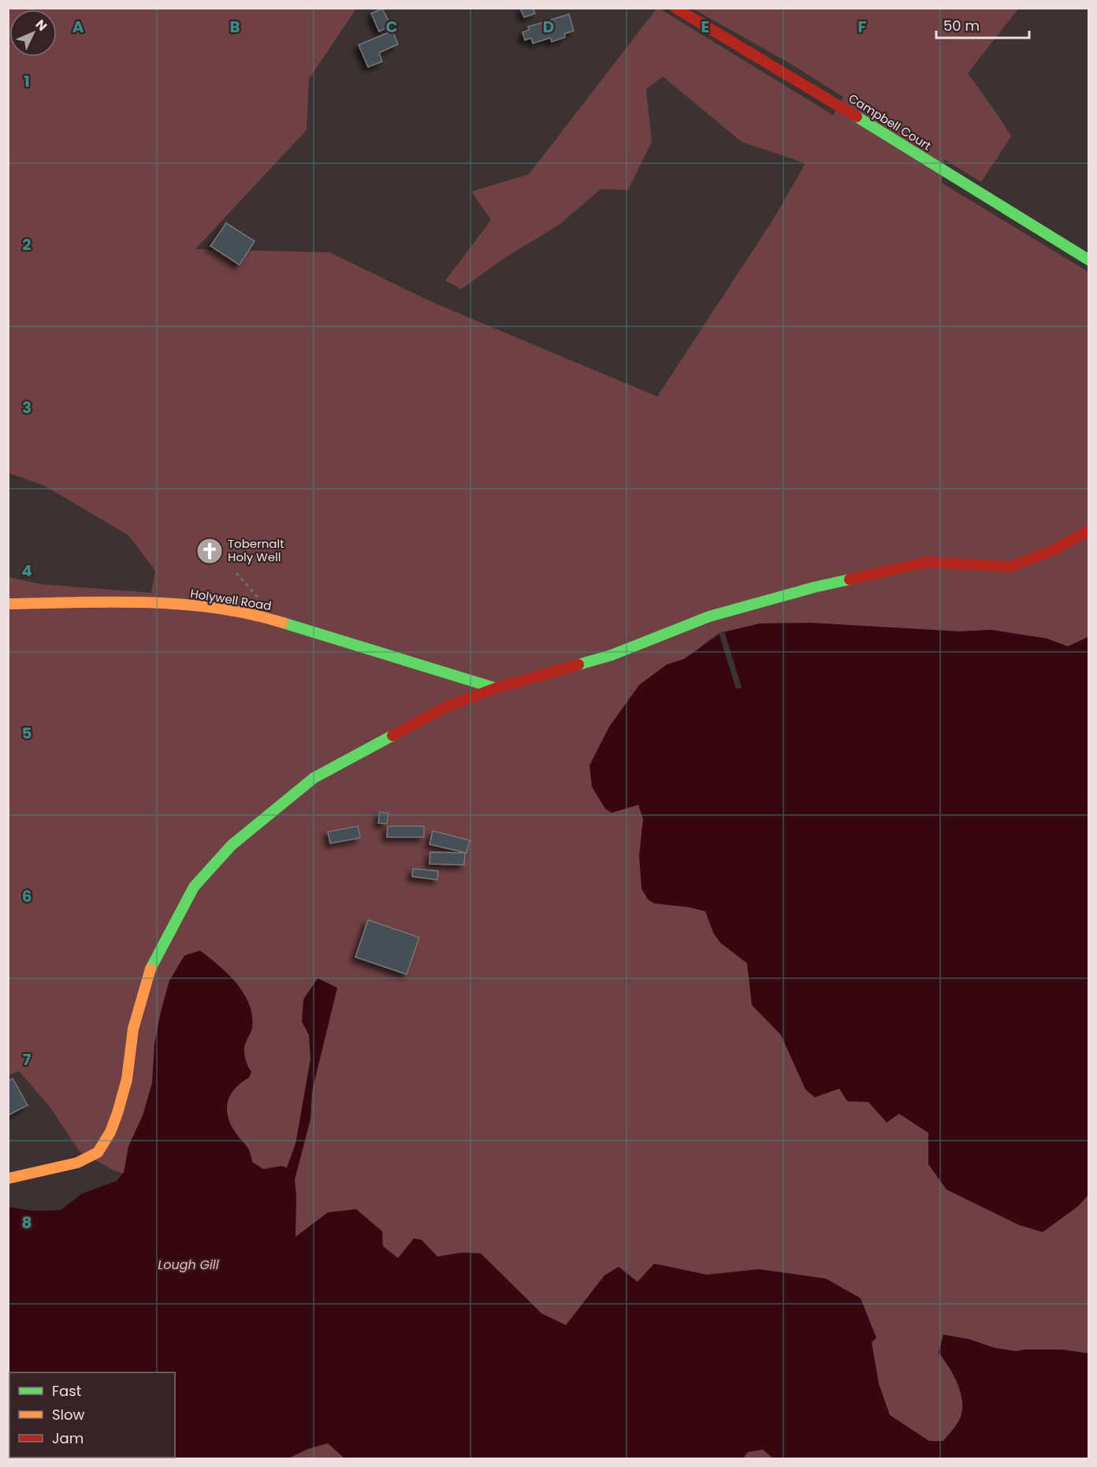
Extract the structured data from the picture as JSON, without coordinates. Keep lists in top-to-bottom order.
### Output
{
  "streets": {
    "street": ["Campbell Court", "Holywell Road"]
  },
  "water": ["Lough Gill"],
  "places": {
    "church": ["Tobernalt Holy Well"]
  },
  "legend": ["Fast", "Slow", "Jam"],
  "scale_bar": "50 m",
  "north": "top right",
  "grid": {
    "columns": [
      "A",
      "B",
      "C",
      "D",
      "E",
      "F"
    ],
    "rows": [
      "1",
      "2",
      "3",
      "4",
      "5",
      "6",
      "7",
      "8"
    ]
  }
}
